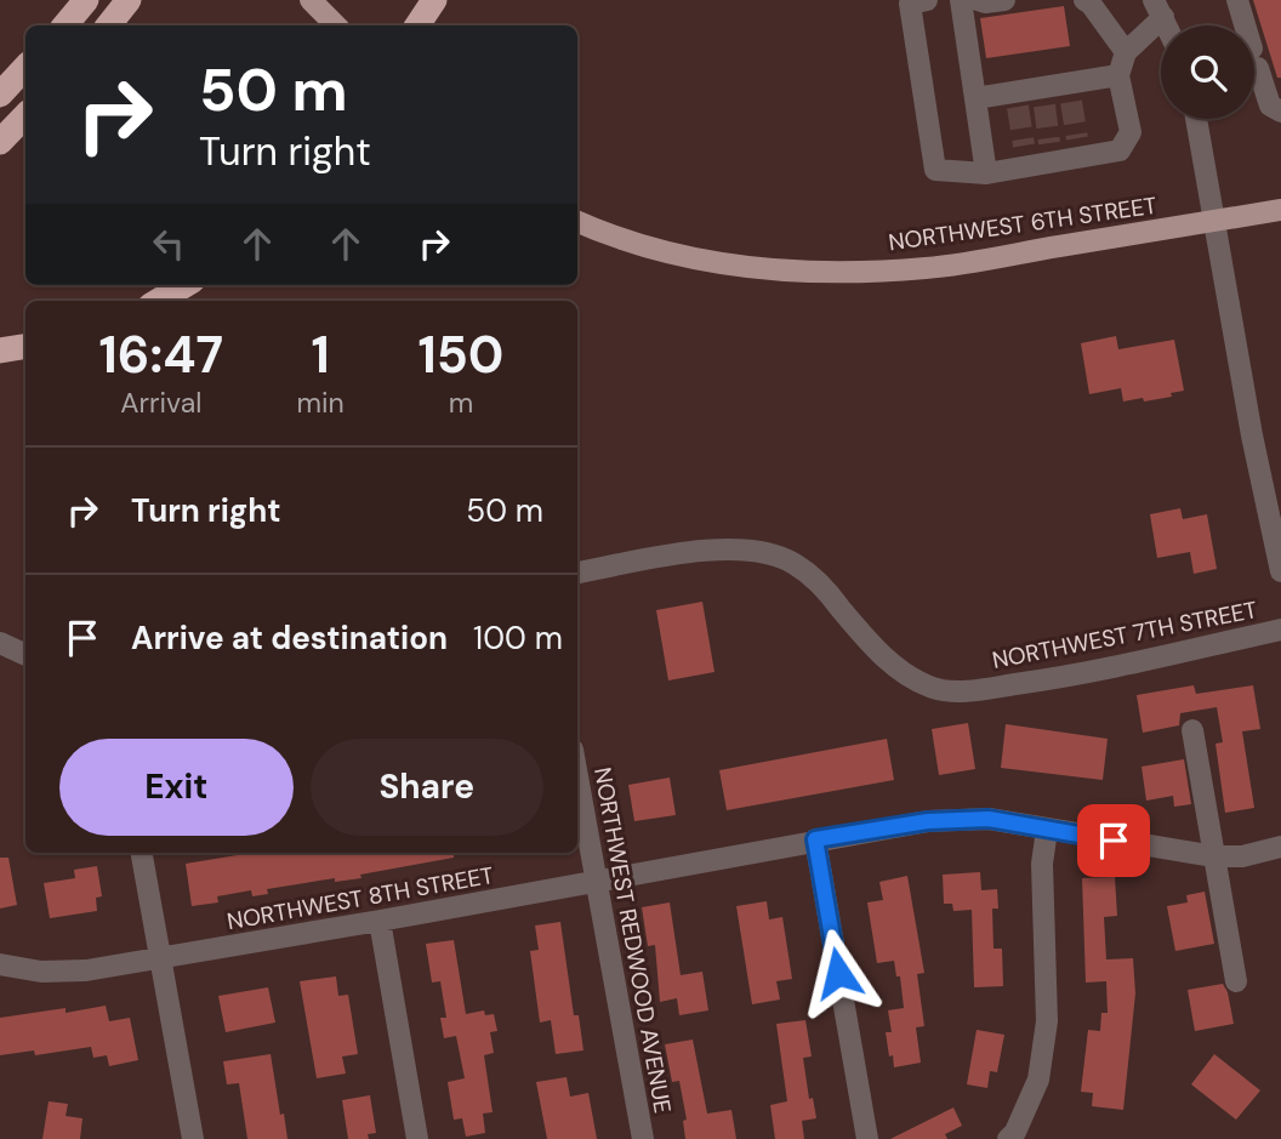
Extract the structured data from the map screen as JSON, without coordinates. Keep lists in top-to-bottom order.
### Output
{
  "streets": {
    "main road": ["NORTHWEST 6TH STREET"],
    "street": ["NORTHWEST 7TH STREET", "NORTHWEST 8TH STREET", "NORTHWEST REDWOOD AVENUE"]
  },
  "crossings": [
    ["NORTHWEST 8TH STREET", "NORTHWEST REDWOOD AVENUE"]
  ],
  "page": {
    "turn": ["50 m", "Turn right"],
    "eta": [
      "16:47",
      "Arrival",
      "1",
      "min",
      "150",
      "m"
    ],
    "list": [
      {
        "name": "Turn right",
        "value": "50 m"
      },
      {
        "name": "Arrive at destination",
        "value": "100 m"
      }
    ],
    "buttons": ["Exit", "Share"]
  }
}
